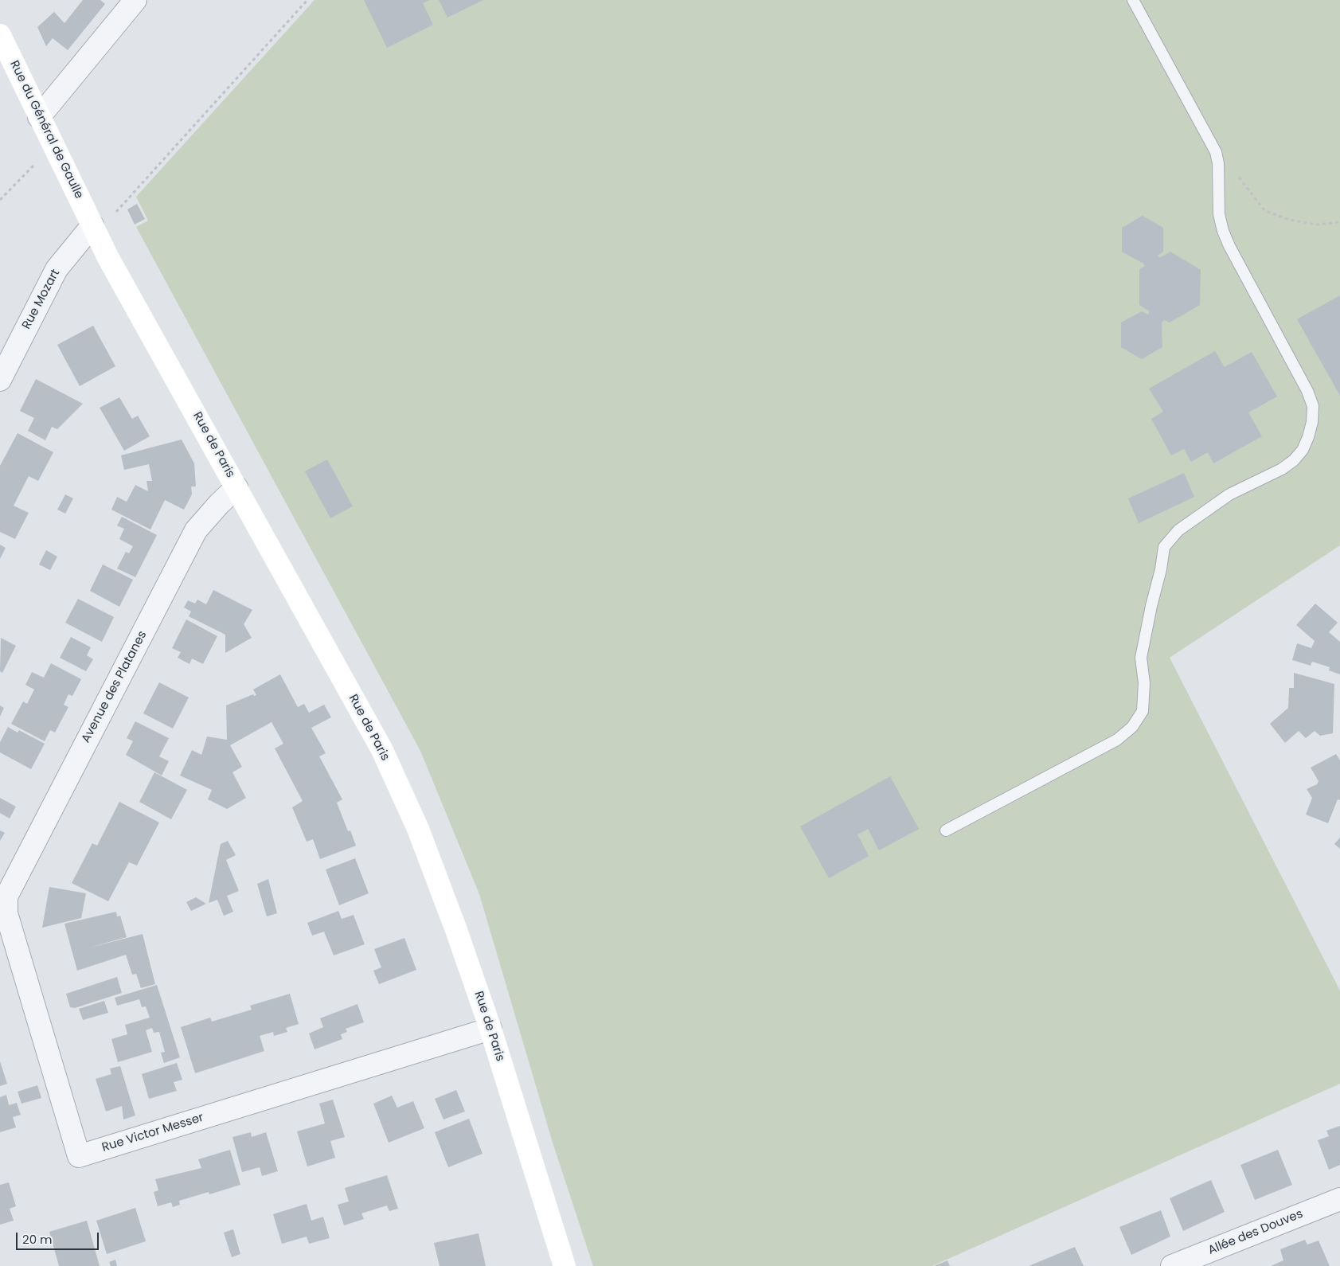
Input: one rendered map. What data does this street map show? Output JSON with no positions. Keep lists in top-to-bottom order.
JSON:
{
  "streets": {
    "main road": ["Rue du Général de Gaulle", "Rue de Paris"],
    "street": [
      "Rue Mozart",
      "Avenue des Platanes",
      "Rue Victor Messer",
      "Allée des Douves"
    ]
  },
  "crossings": [
    ["Rue du Général de Gaulle", "Rue Mozart"],
    ["Rue du Général de Gaulle", "Rue de Paris"],
    ["Rue Mozart", "Rue de Paris"],
    ["Rue de Paris", "Avenue des Platanes"],
    ["Rue de Paris", "Rue Victor Messer"],
    ["Avenue des Platanes", "Rue Victor Messer"]
  ],
  "scale_bar": "20 m"
}
